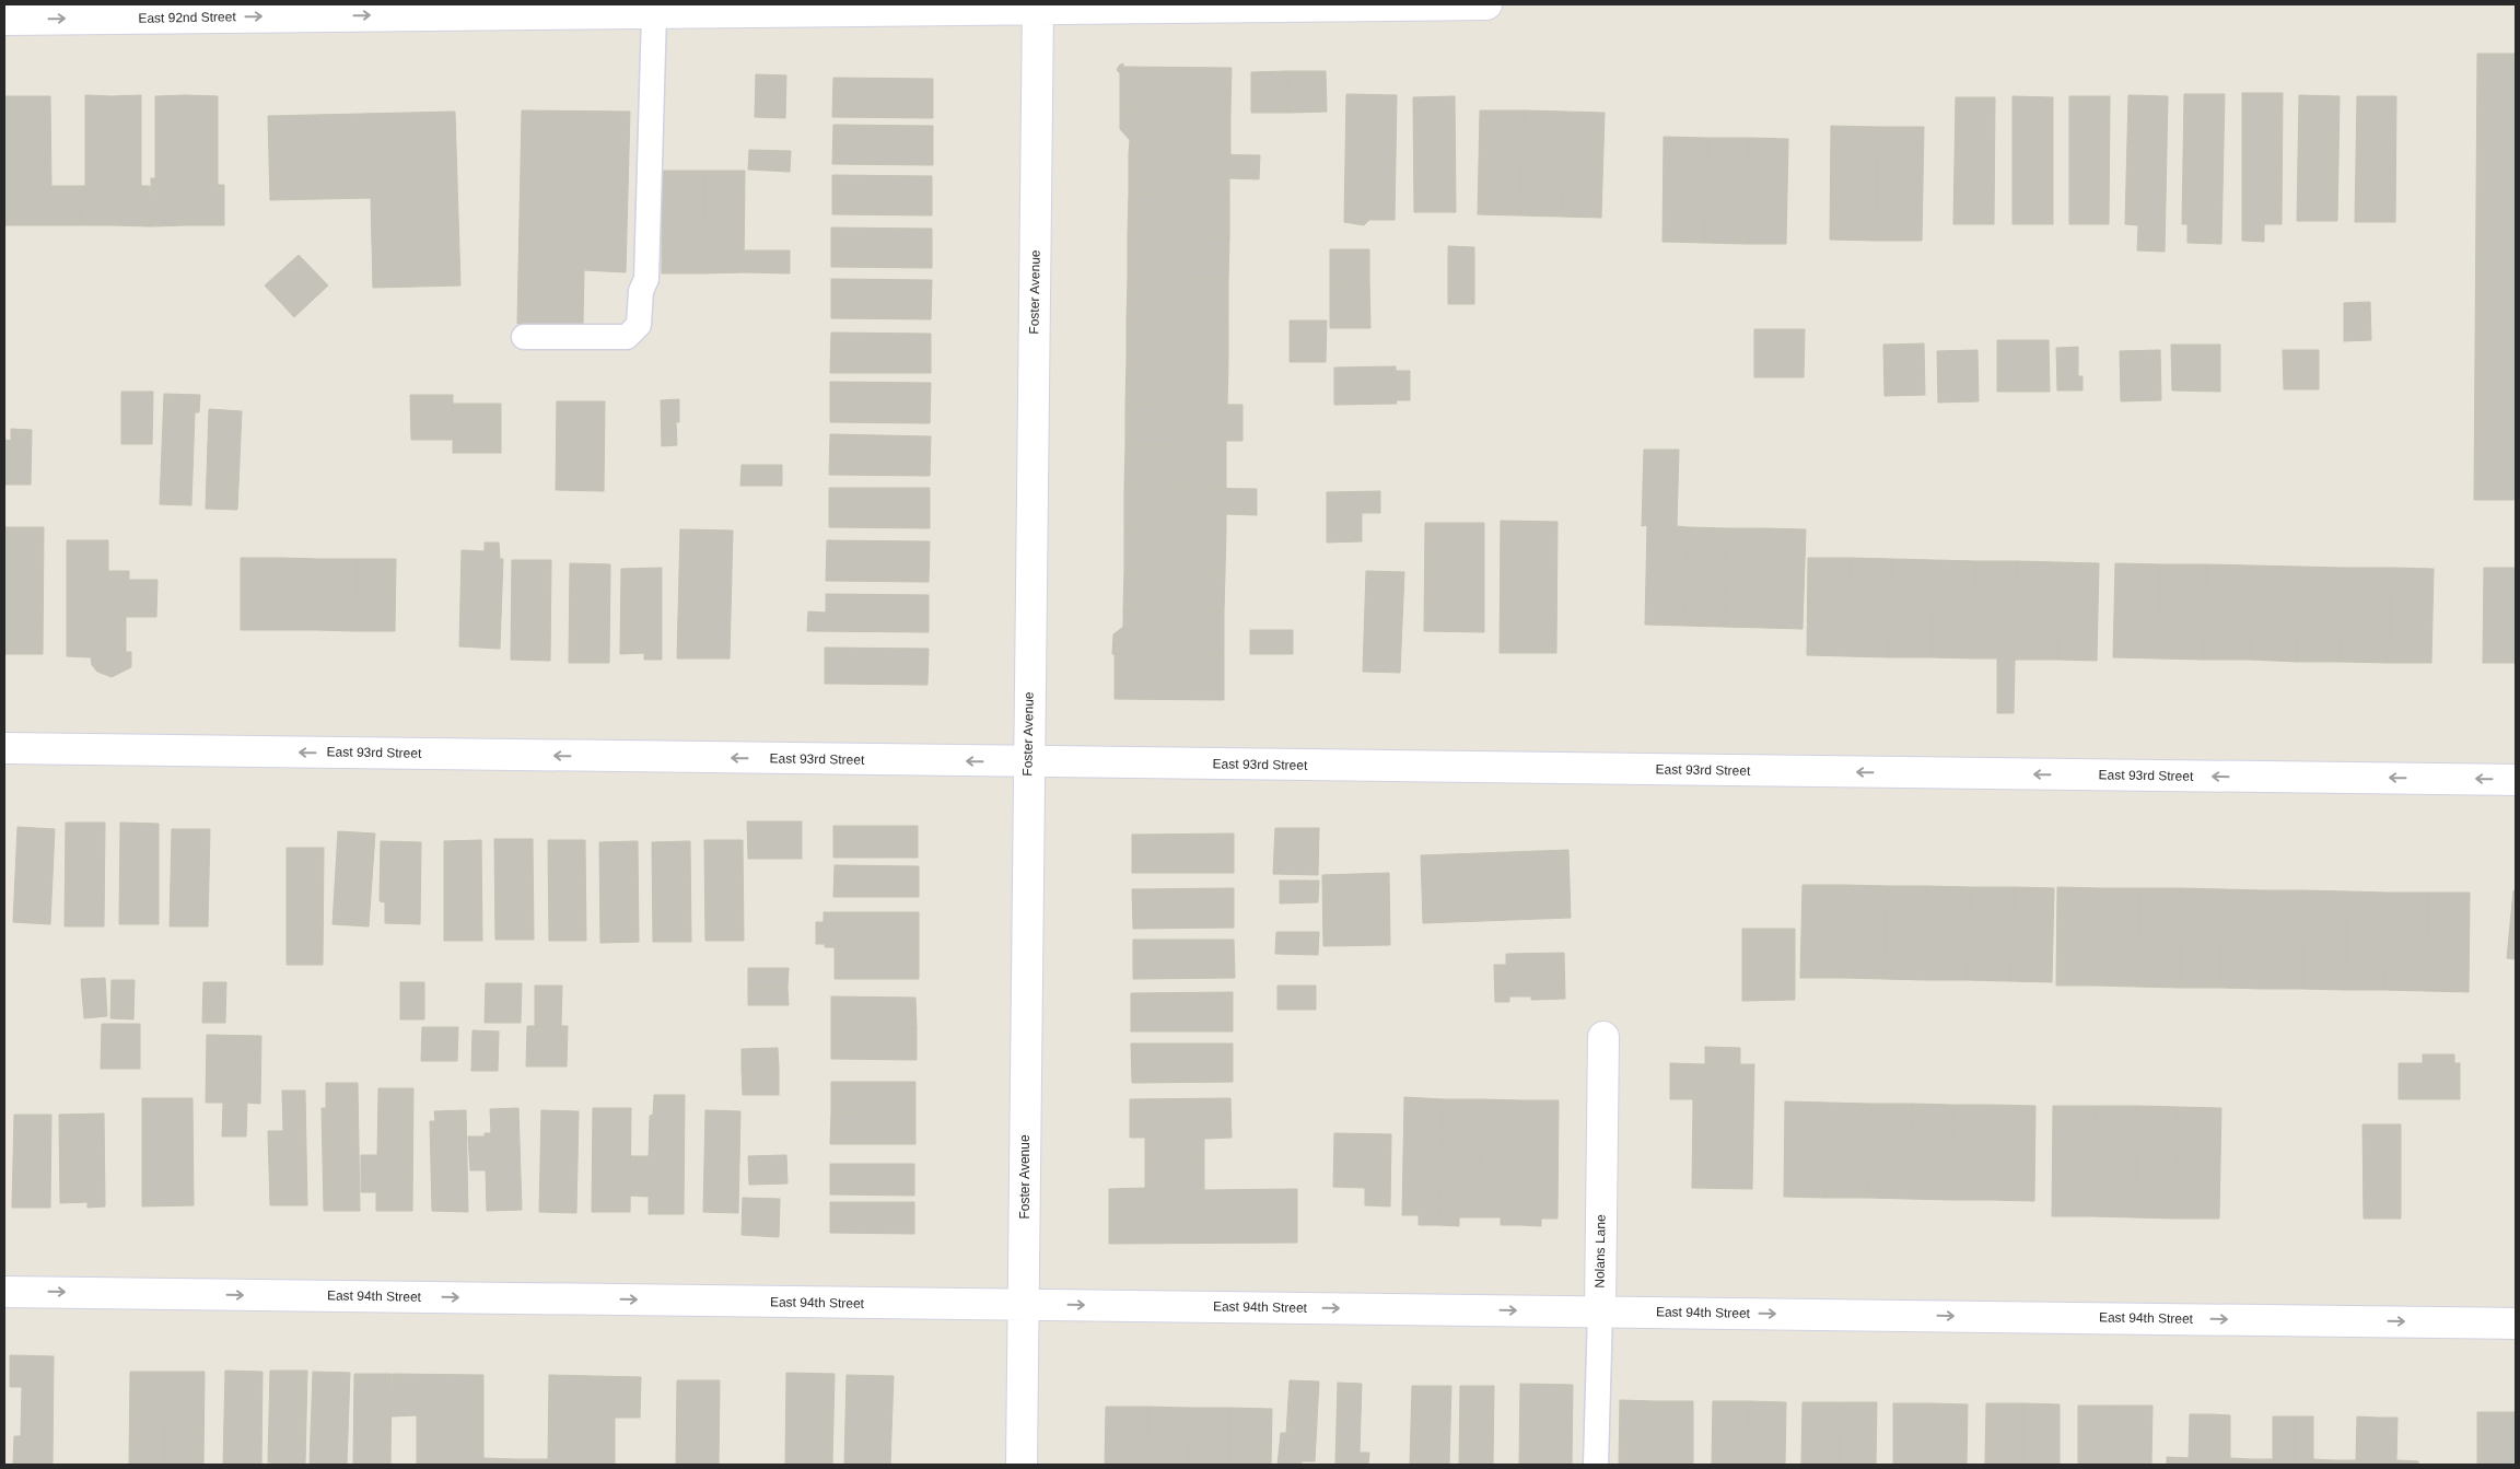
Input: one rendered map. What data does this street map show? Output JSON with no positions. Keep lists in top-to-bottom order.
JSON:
{
  "streets": {
    "street": [
      "East 92nd Street",
      "Foster Avenue",
      "East 93rd Street",
      "Nolans Lane",
      "East 94th Street"
    ]
  },
  "crossings": [
    ["East 92nd Street", "Foster Avenue"],
    ["Foster Avenue", "East 93rd Street"],
    ["Foster Avenue", "East 94th Street"],
    ["Nolans Lane", "East 94th Street"]
  ],
  "one_way": ["East 92nd Street", "East 93rd Street", "East 94th Street"]
}
